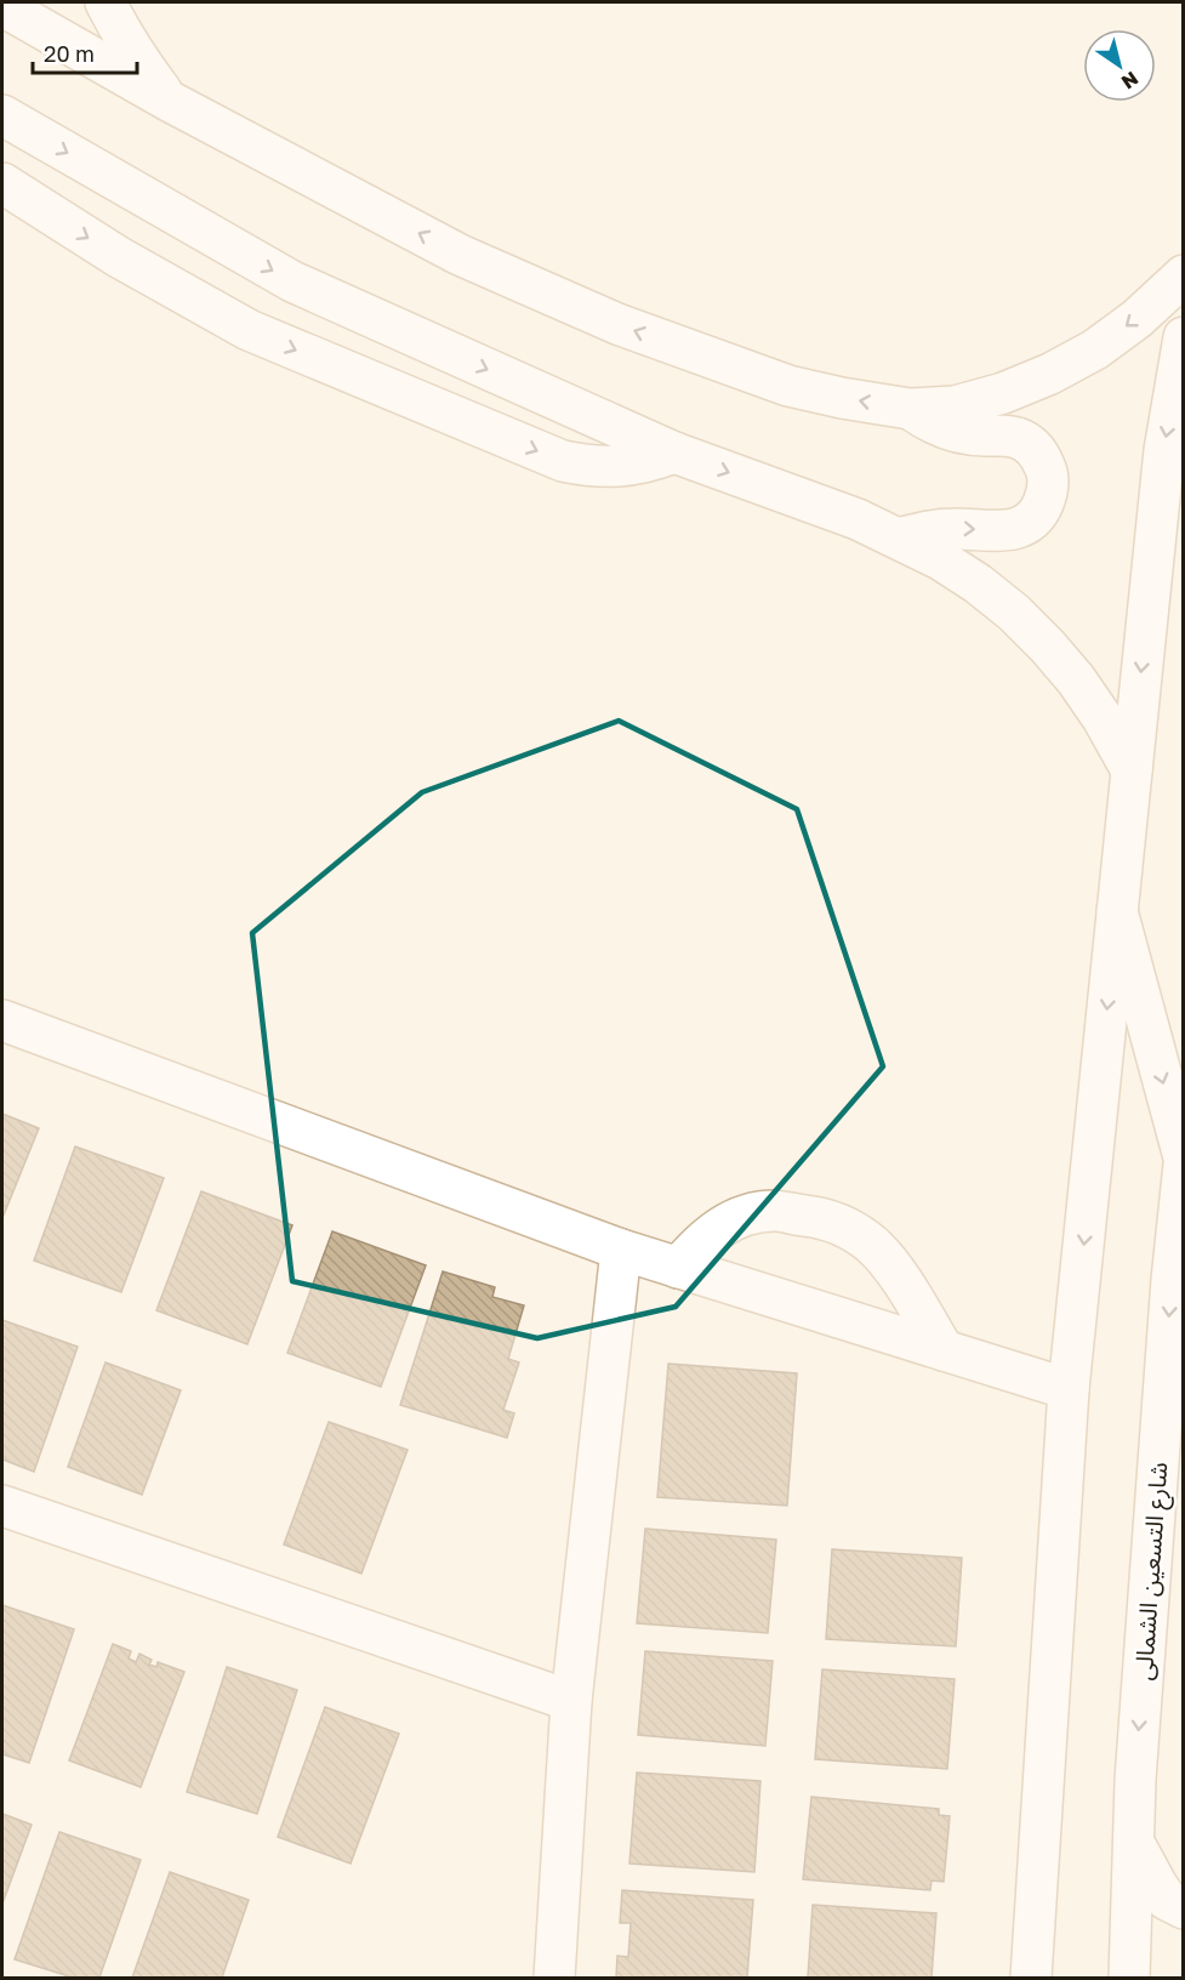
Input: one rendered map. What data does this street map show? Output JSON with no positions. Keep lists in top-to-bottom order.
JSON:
{
  "streets": {
    "street": ["شارع التسعين الشمالى"]
  },
  "scale_bar": "20 m",
  "north": "bottom right"
}
